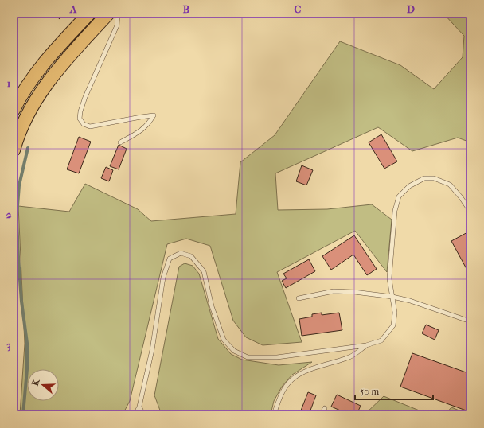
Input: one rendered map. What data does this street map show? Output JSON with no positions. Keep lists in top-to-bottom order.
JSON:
{
  "scale_bar": "50 m",
  "north": "left",
  "grid": {
    "columns": [
      "A",
      "B",
      "C",
      "D"
    ],
    "rows": ["1", "2", "3"]
  }
}
